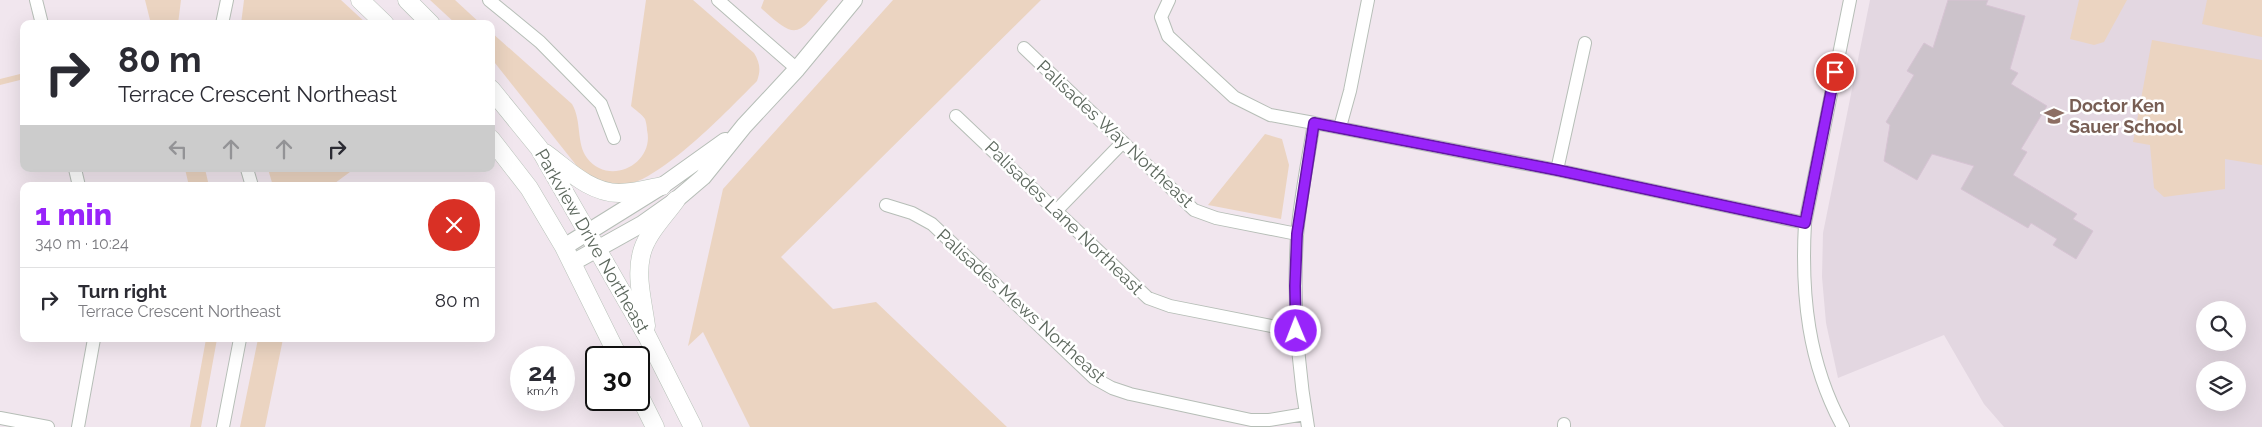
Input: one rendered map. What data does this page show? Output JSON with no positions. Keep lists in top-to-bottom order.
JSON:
{
  "streets": {
    "main road": ["Parkview Drive Northeast"],
    "street": ["Palisades Way Northeast", "Palisades Lane Northeast", "Palisades Mews Northeast"]
  },
  "places": {
    "school or university": ["Doctor Ken Sauer School"]
  },
  "page": {
    "turn": ["80 m", "Terrace Crescent Northeast"],
    "heading": ["1 min", "340 m · 10:24"],
    "list": [
      {
        "name": "Turn right",
        "note": "Terrace Crescent Northeast",
        "value": "80 m"
      }
    ],
    "speed": "24 km/h",
    "limit": "30"
  }
}
